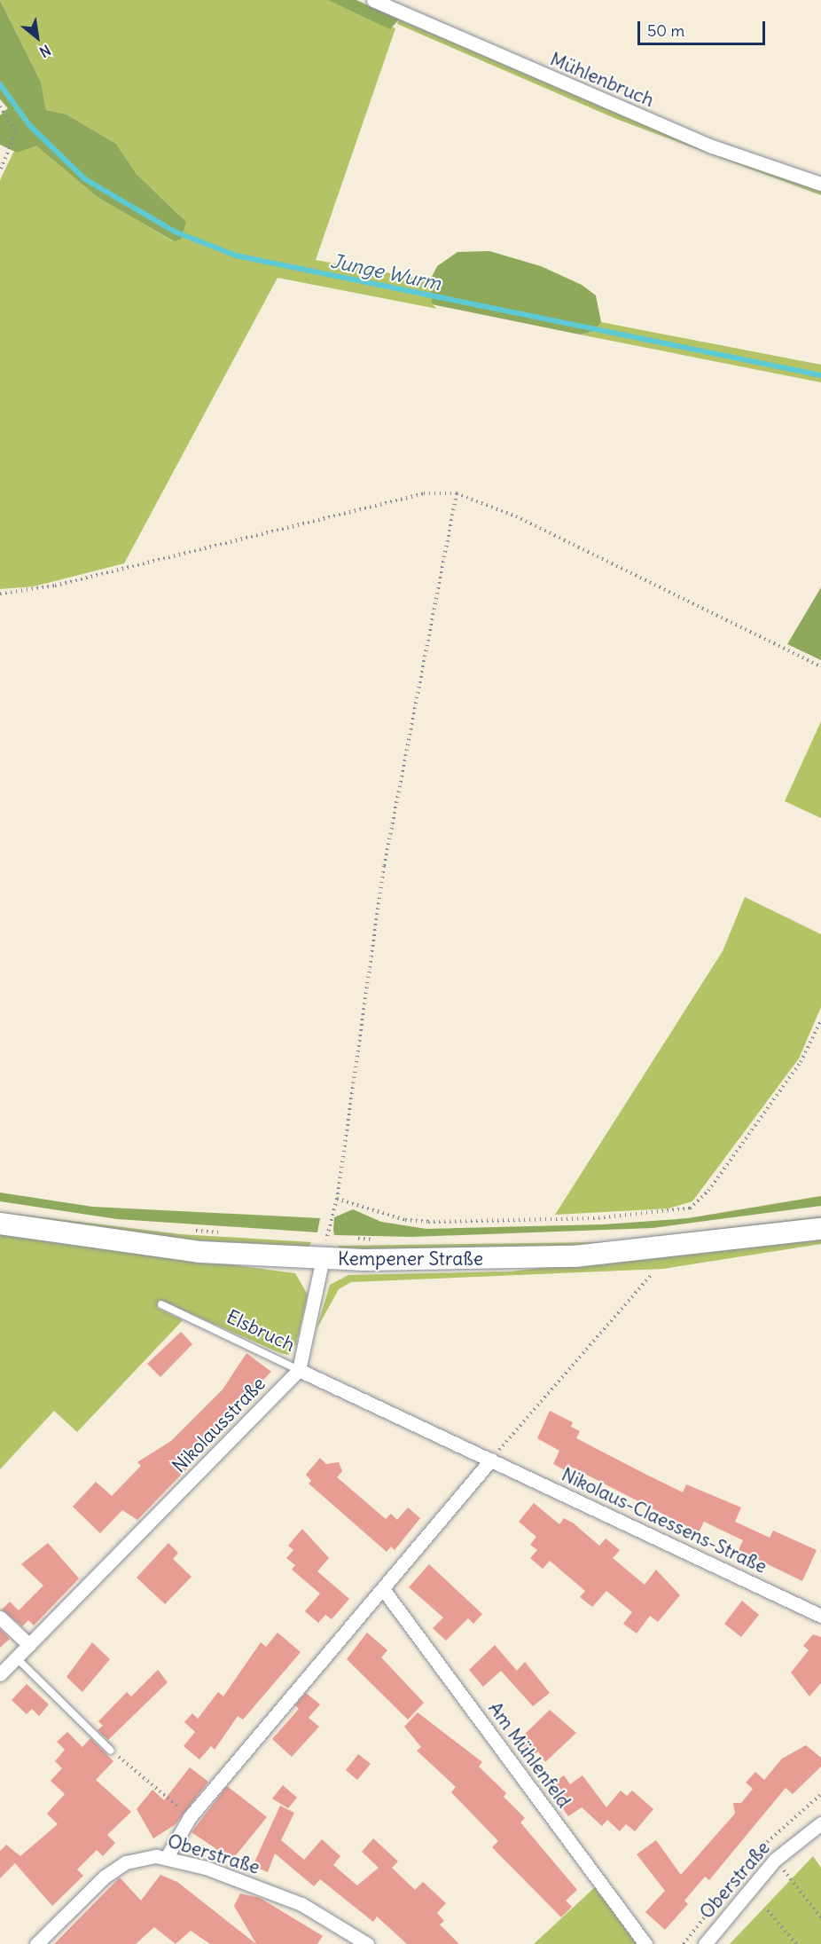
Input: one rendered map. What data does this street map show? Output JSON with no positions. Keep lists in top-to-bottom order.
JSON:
{
  "streets": {
    "main road": ["Kempener Straße"],
    "street": [
      "Mühlenbruch",
      "Elsbruch",
      "Nikolausstraße",
      "Nikolaus-Claessens-Straße",
      "Am Mühlenfeld",
      "Oberstraße"
    ]
  },
  "crossings": [
    ["Kempener Straße", "Elsbruch"],
    ["Elsbruch", "Nikolausstraße"]
  ],
  "water": ["Junge Wurm"],
  "scale_bar": "50 m",
  "north": "bottom right"
}
